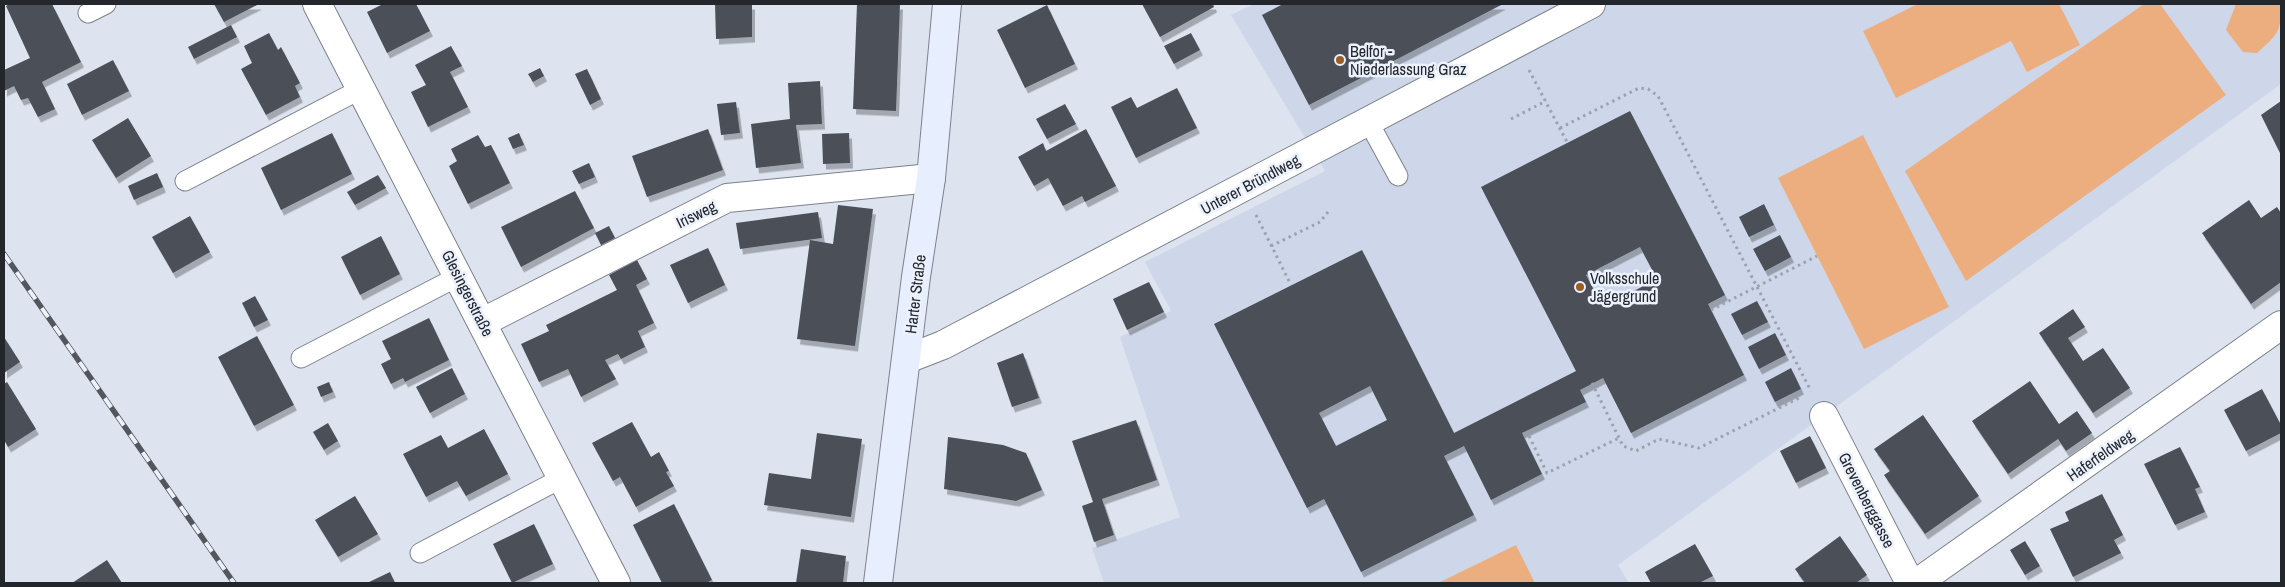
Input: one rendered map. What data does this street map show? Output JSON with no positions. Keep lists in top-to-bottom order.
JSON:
{
  "streets": {
    "main road": ["Harter Straße"],
    "street": [
      "Unterer Bründlweg",
      "Irisweg",
      "Glesingerstraße",
      "Haferfeldweg",
      "Grevenberggasse"
    ]
  },
  "crossings": [
    ["Unterer Bründlweg", "Harter Straße"],
    ["Irisweg", "Glesingerstraße"],
    ["Irisweg", "Harter Straße"]
  ],
  "places": ["Belfor - Niederlassung Graz", "Volksschule Jägergrund"]
}
